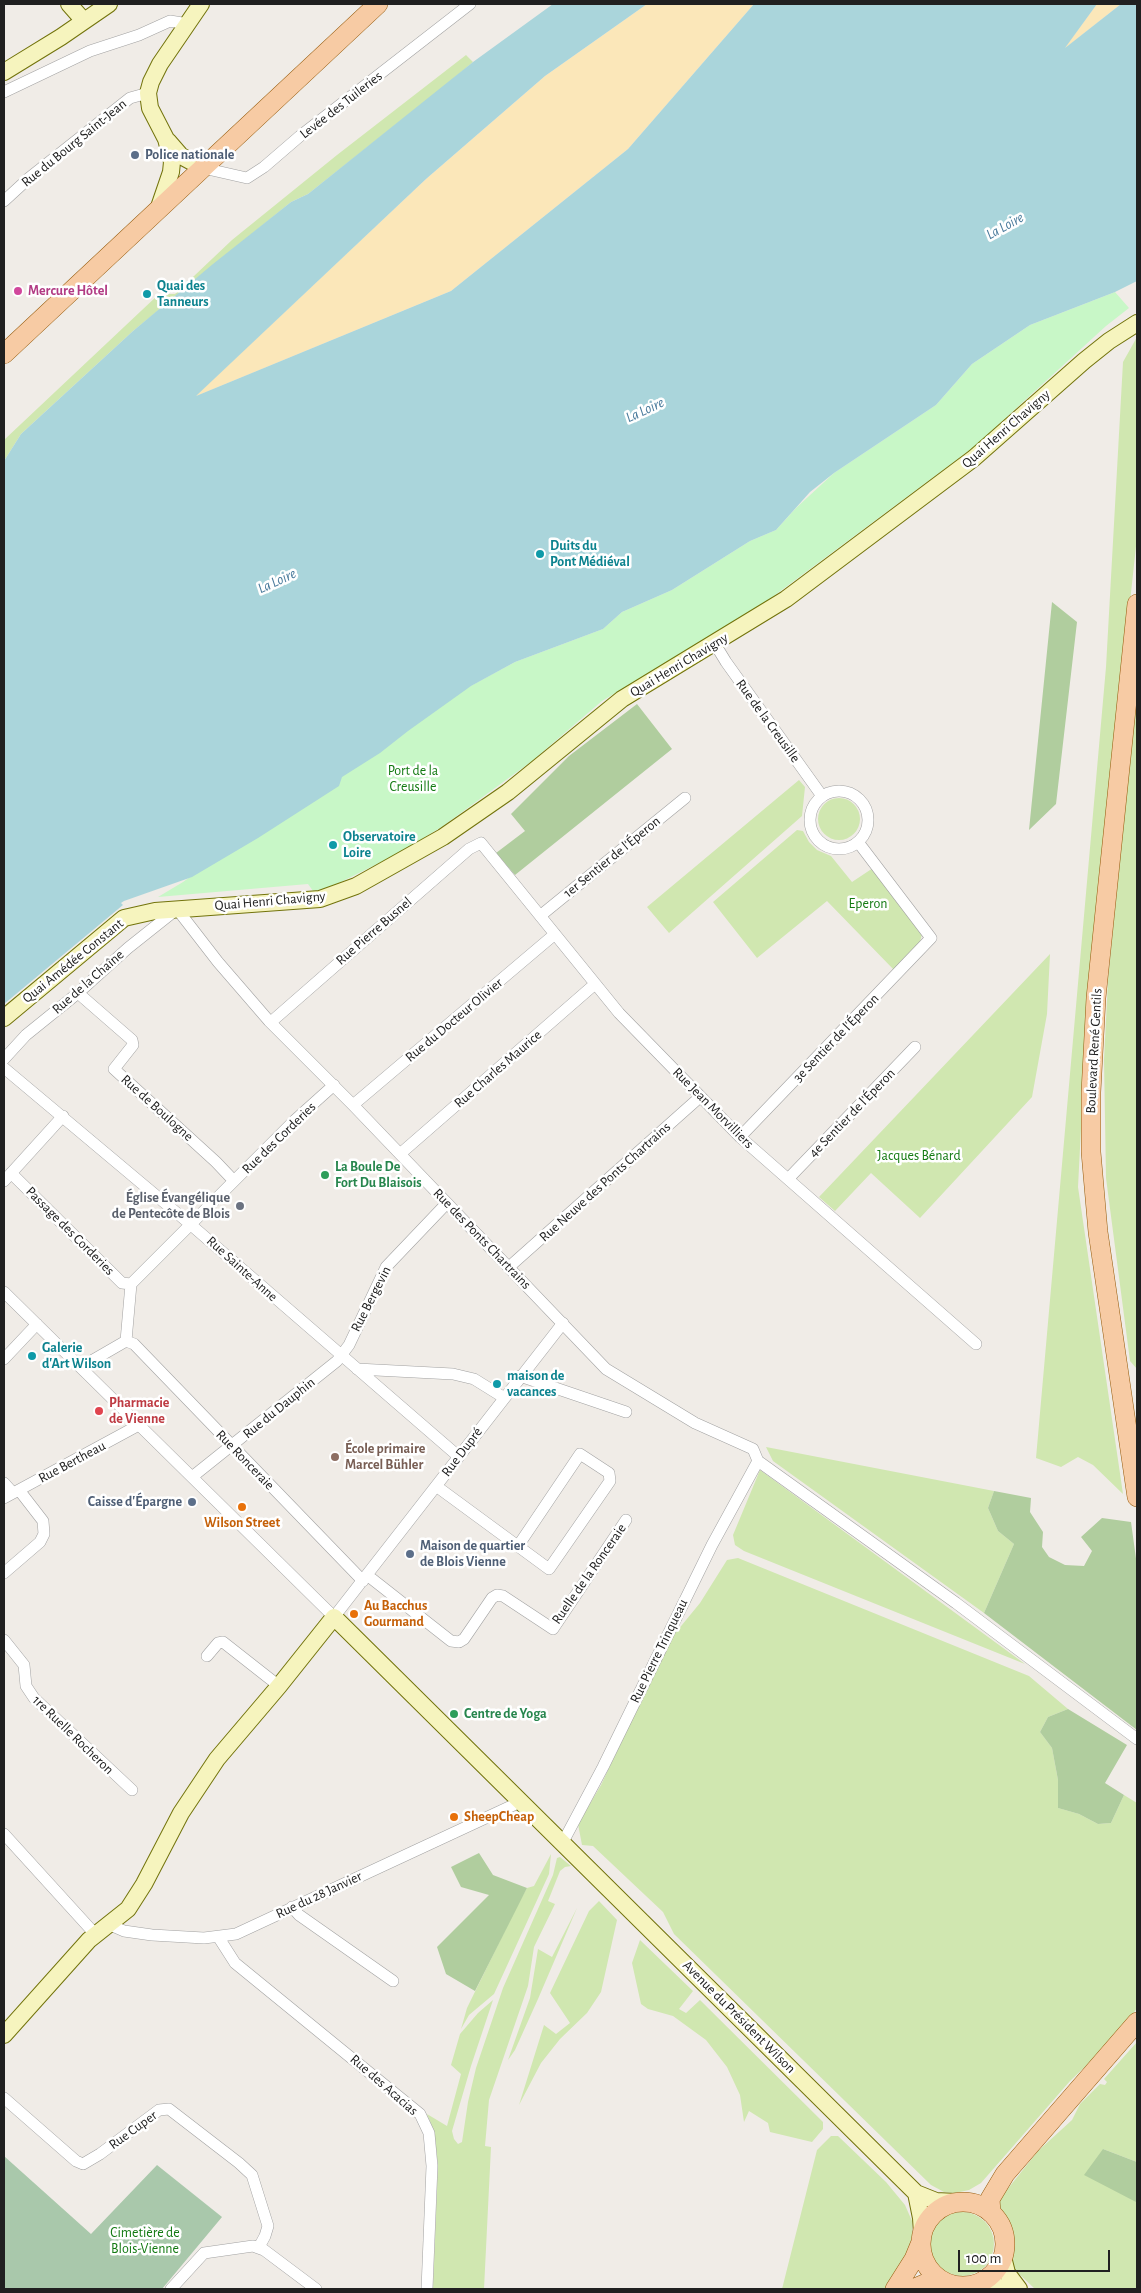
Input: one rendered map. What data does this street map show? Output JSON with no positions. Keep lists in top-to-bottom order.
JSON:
{
  "streets": {
    "main road": [
      "Quai Henri Chavigny",
      "Quai Amédée Constant",
      "Boulevard René Gentils",
      "Avenue du Président Wilson"
    ],
    "street": [
      "Levée des Tuileries",
      "Rue du Bourg Saint-Jean",
      "Rue de la Creusille",
      "1er Sentier de l'Éperon",
      "Rue Pierre Busnel",
      "Rue de la Chaîne",
      "Rue du Docteur Olivier",
      "3e Sentier de l'Éperon",
      "Rue Charles Maurice",
      "Rue de Boulogne",
      "Rue Jean Morvilliers",
      "4e Sentier de l'Éperon",
      "Rue des Corderies",
      "Rue Neuve des Ponts Chartrains",
      "Passage des Corderies",
      "Rue des Ponts Chartrains",
      "Rue Sainte-Anne",
      "Rue Bergevin",
      "Rue du Dauphin",
      "Rue Dupré",
      "Rue Ronceraie",
      "Rue Bertheau",
      "Ruelle de la Ronceraie",
      "Rue Pierre Trinqueau",
      "1re Ruelle Rocheron",
      "Rue du 28 Janvier",
      "Rue des Acacias",
      "Rue Cuper"
    ]
  },
  "crossings": [
    ["Quai Henri Chavigny", "Rue de la Creusille"],
    ["Quai Henri Chavigny", "Quai Amédée Constant"],
    ["Quai Henri Chavigny", "Rue de la Chaîne"],
    ["Quai Henri Chavigny", "Rue des Ponts Chartrains"],
    ["Rue de la Creusille", "3e Sentier de l'Éperon"],
    ["1er Sentier de l'Éperon", "Rue Jean Morvilliers"],
    ["Rue Pierre Busnel", "Rue Jean Morvilliers"],
    ["Rue Pierre Busnel", "Rue des Ponts Chartrains"],
    ["Quai Amédée Constant", "Rue de la Chaîne"],
    ["Quai Amédée Constant", "Rue des Ponts Chartrains"],
    ["Rue de la Chaîne", "Rue de Boulogne"],
    ["Rue de la Chaîne", "Rue des Ponts Chartrains"],
    ["Rue du Docteur Olivier", "Rue Jean Morvilliers"],
    ["Rue du Docteur Olivier", "Rue des Ponts Chartrains"],
    ["3e Sentier de l'Éperon", "Rue Jean Morvilliers"],
    ["Rue Charles Maurice", "Rue Jean Morvilliers"],
    ["Rue Charles Maurice", "Rue des Ponts Chartrains"],
    ["Rue de Boulogne", "Rue des Corderies"],
    ["Rue Jean Morvilliers", "4e Sentier de l'Éperon"],
    ["Rue Jean Morvilliers", "Rue Neuve des Ponts Chartrains"],
    ["Rue des Corderies", "Passage des Corderies"],
    ["Rue des Corderies", "Rue des Ponts Chartrains"],
    ["Rue des Corderies", "Rue Sainte-Anne"],
    ["Rue Neuve des Ponts Chartrains", "Rue des Ponts Chartrains"],
    ["Rue des Ponts Chartrains", "Rue Bergevin"],
    ["Rue des Ponts Chartrains", "Rue Dupré"],
    ["Rue des Ponts Chartrains", "Rue Pierre Trinqueau"],
    ["Rue Sainte-Anne", "Rue Bergevin"],
    ["Rue Sainte-Anne", "Rue du Dauphin"],
    ["Rue Sainte-Anne", "Rue Dupré"],
    ["Rue Bergevin", "Rue du Dauphin"],
    ["Rue du Dauphin", "Rue Ronceraie"],
    ["Rue Dupré", "Rue Ronceraie"],
    ["Rue Dupré", "Ruelle de la Ronceraie"],
    ["Rue Dupré", "Avenue du Président Wilson"],
    ["Rue Ronceraie", "Ruelle de la Ronceraie"],
    ["Rue Pierre Trinqueau", "Avenue du Président Wilson"],
    ["Rue du 28 Janvier", "Avenue du Président Wilson"],
    ["Rue du 28 Janvier", "Rue des Acacias"]
  ],
  "water": ["La Loire"],
  "parks": [
    "Port de la Creusille",
    "Eperon",
    "Jacques Bénard",
    "Cimetière de Blois-Vienne"
  ],
  "places": [
    "Police nationale",
    "Mercure Hôtel",
    "Quai des Tanneurs",
    "Duits du Pont Médiéval",
    "Observatoire Loire",
    "La Boule De Fort Du Blaisois",
    "Église Évangélique de Pentecôte de Blois",
    "Galerie d'Art Wilson",
    "maison de vacances",
    "Pharmacie de Vienne",
    "École primaire Marcel Bühler",
    "Caisse d'Épargne",
    "Wilson Street",
    "Maison de quartier de Blois Vienne",
    "Au Bacchus Gourmand",
    "Centre de Yoga",
    "SheepCheap"
  ],
  "scale_bar": "100 m"
}
